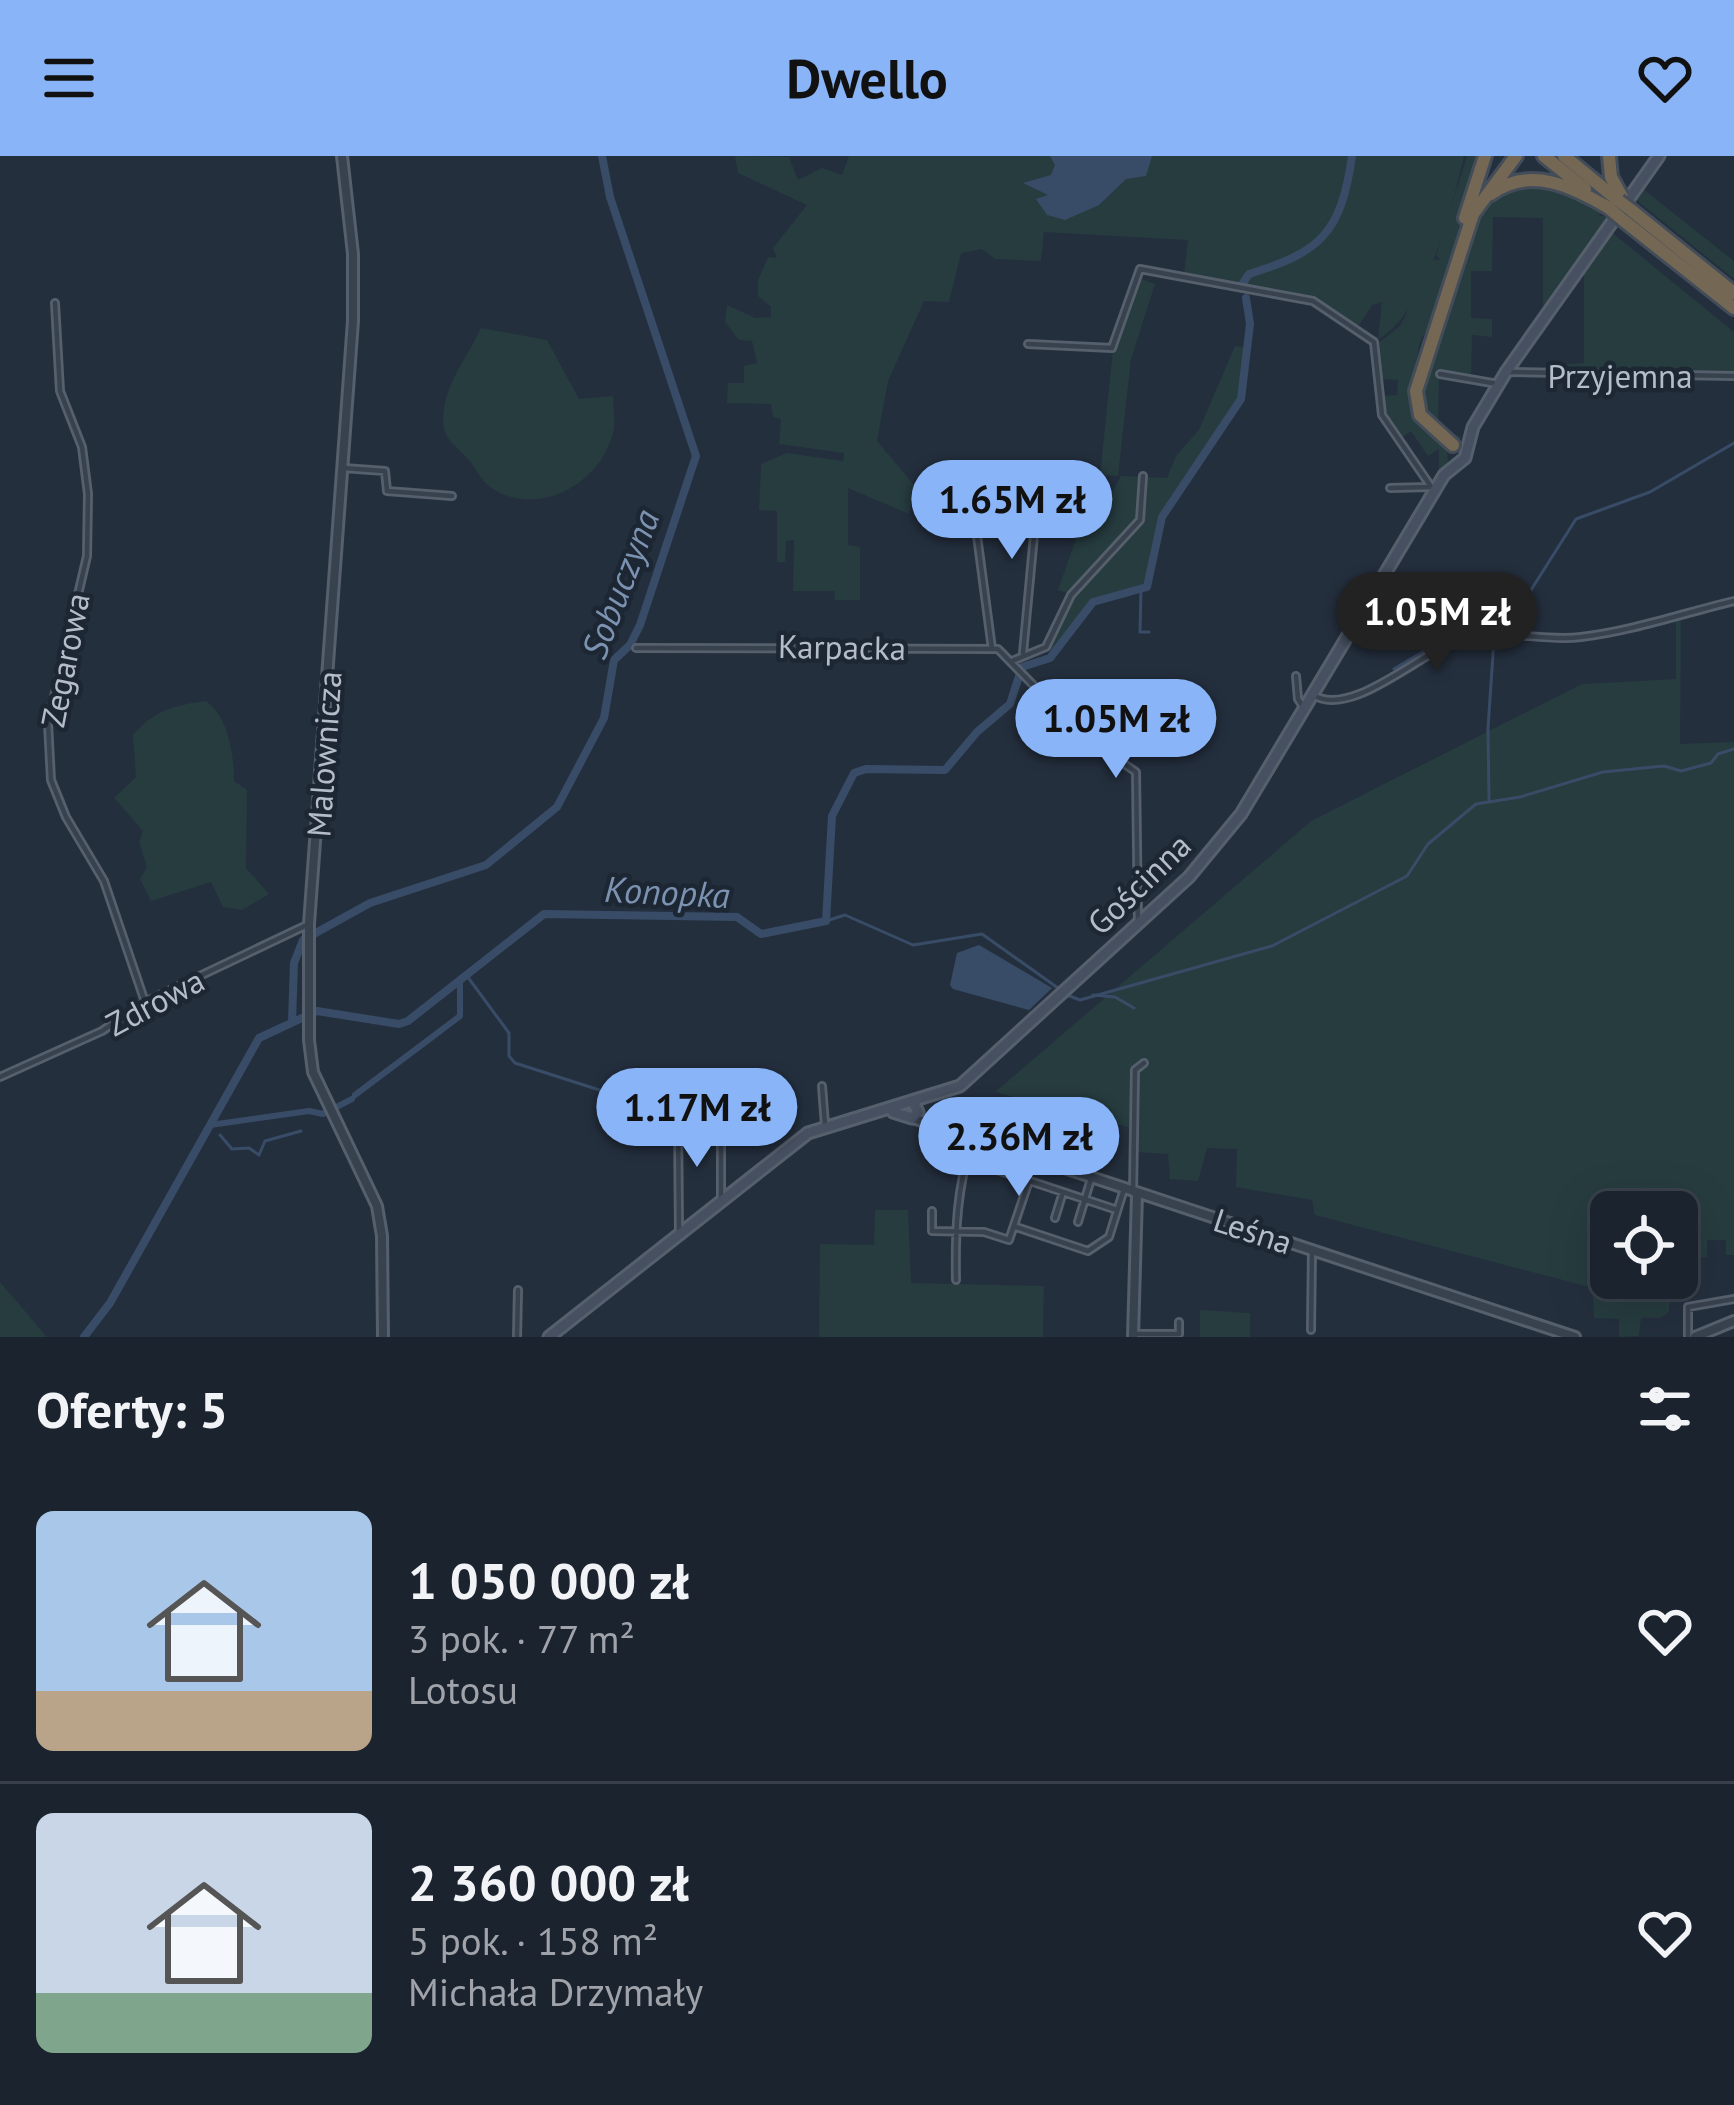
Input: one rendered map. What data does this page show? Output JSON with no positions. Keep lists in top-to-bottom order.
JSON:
{
  "streets": {
    "main road": ["Gościnna"],
    "street": [
      "Przyjemna",
      "Karpacka",
      "Zegarowa",
      "Malownicza",
      "Zdrowa",
      "Leśna"
    ]
  },
  "crossings": [
    ["Przyjemna", "Gościnna"],
    ["Zegarowa", "Zdrowa"],
    ["Malownicza", "Zdrowa"],
    ["Gościnna", "Leśna"]
  ],
  "water": ["Sobuczyna", "Konopka"],
  "page": {
    "header": "Dwello",
    "price": [
      "1.65M zł",
      "1.05M zł",
      "1.05M zł",
      "1.17M zł",
      "2.36M zł"
    ],
    "heading": "Oferty: 5",
    "list": [
      {
        "name": "1 050 000 zł",
        "note": "3 pok. · 77 m² · Lotosu"
      },
      {
        "name": "2 360 000 zł",
        "note": "5 pok. · 158 m² · Michała Drzymały"
      }
    ]
  }
}
